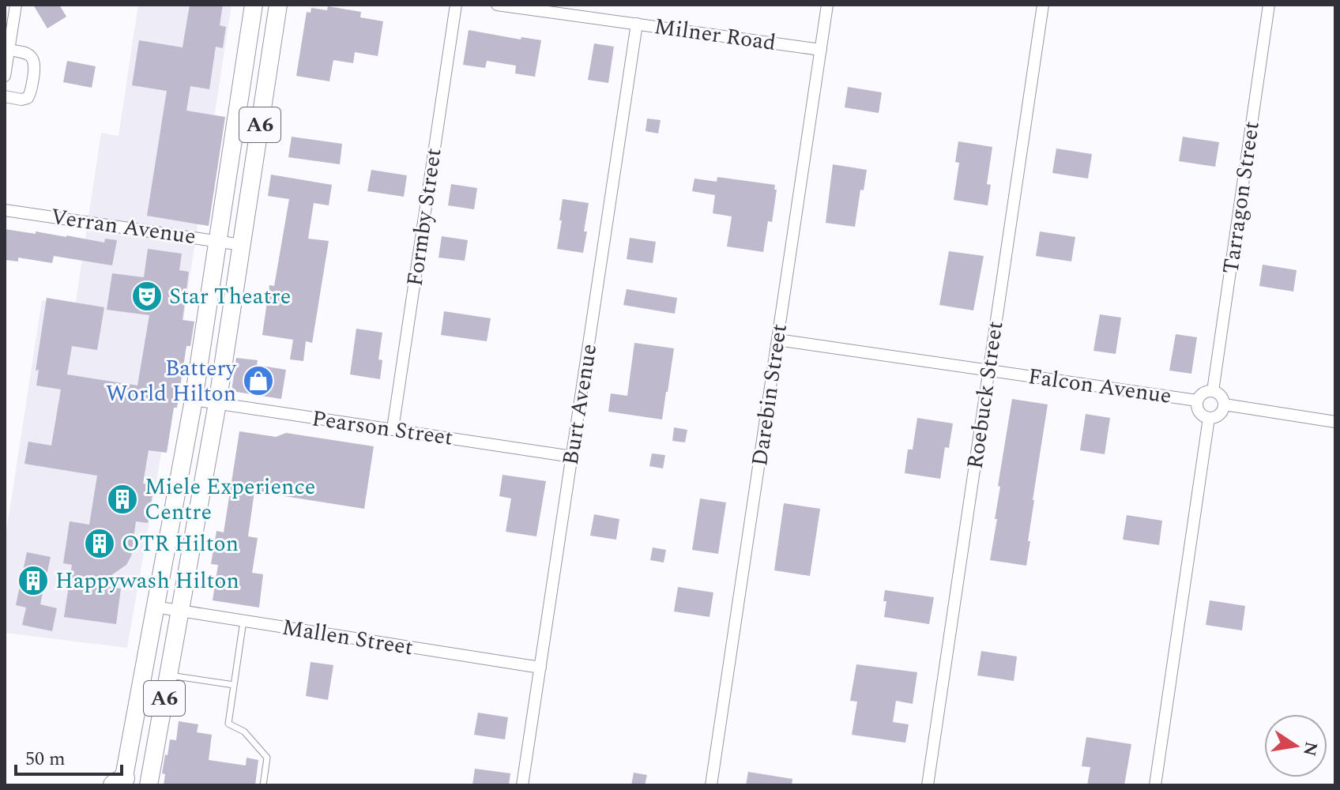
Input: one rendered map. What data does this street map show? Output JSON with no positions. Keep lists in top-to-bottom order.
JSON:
{
  "streets": {
    "main road": ["A6"],
    "street": [
      "Milner Road",
      "Tarragon Street",
      "Formby Street",
      "Verran Avenue",
      "Falcon Avenue",
      "Darebin Street",
      "Roebuck Street",
      "Burt Avenue",
      "Pearson Street",
      "Mallen Street"
    ]
  },
  "crossings": [
    ["Milner Road", "Darebin Street"],
    ["Milner Road", "Burt Avenue"],
    ["A6", "Verran Avenue"],
    ["A6", "Pearson Street"],
    ["A6", "Mallen Street"],
    ["Tarragon Street", "Falcon Avenue"],
    ["Formby Street", "Pearson Street"],
    ["Falcon Avenue", "Darebin Street"],
    ["Falcon Avenue", "Roebuck Street"],
    ["Burt Avenue", "Pearson Street"],
    ["Burt Avenue", "Mallen Street"]
  ],
  "places": {
    "theatre": ["Star Theatre"],
    "shop": ["Battery World Hilton"],
    "building": ["Miele Experience Centre", "OTR Hilton", "Happywash Hilton"]
  },
  "scale_bar": "50 m",
  "north": "right"
}
